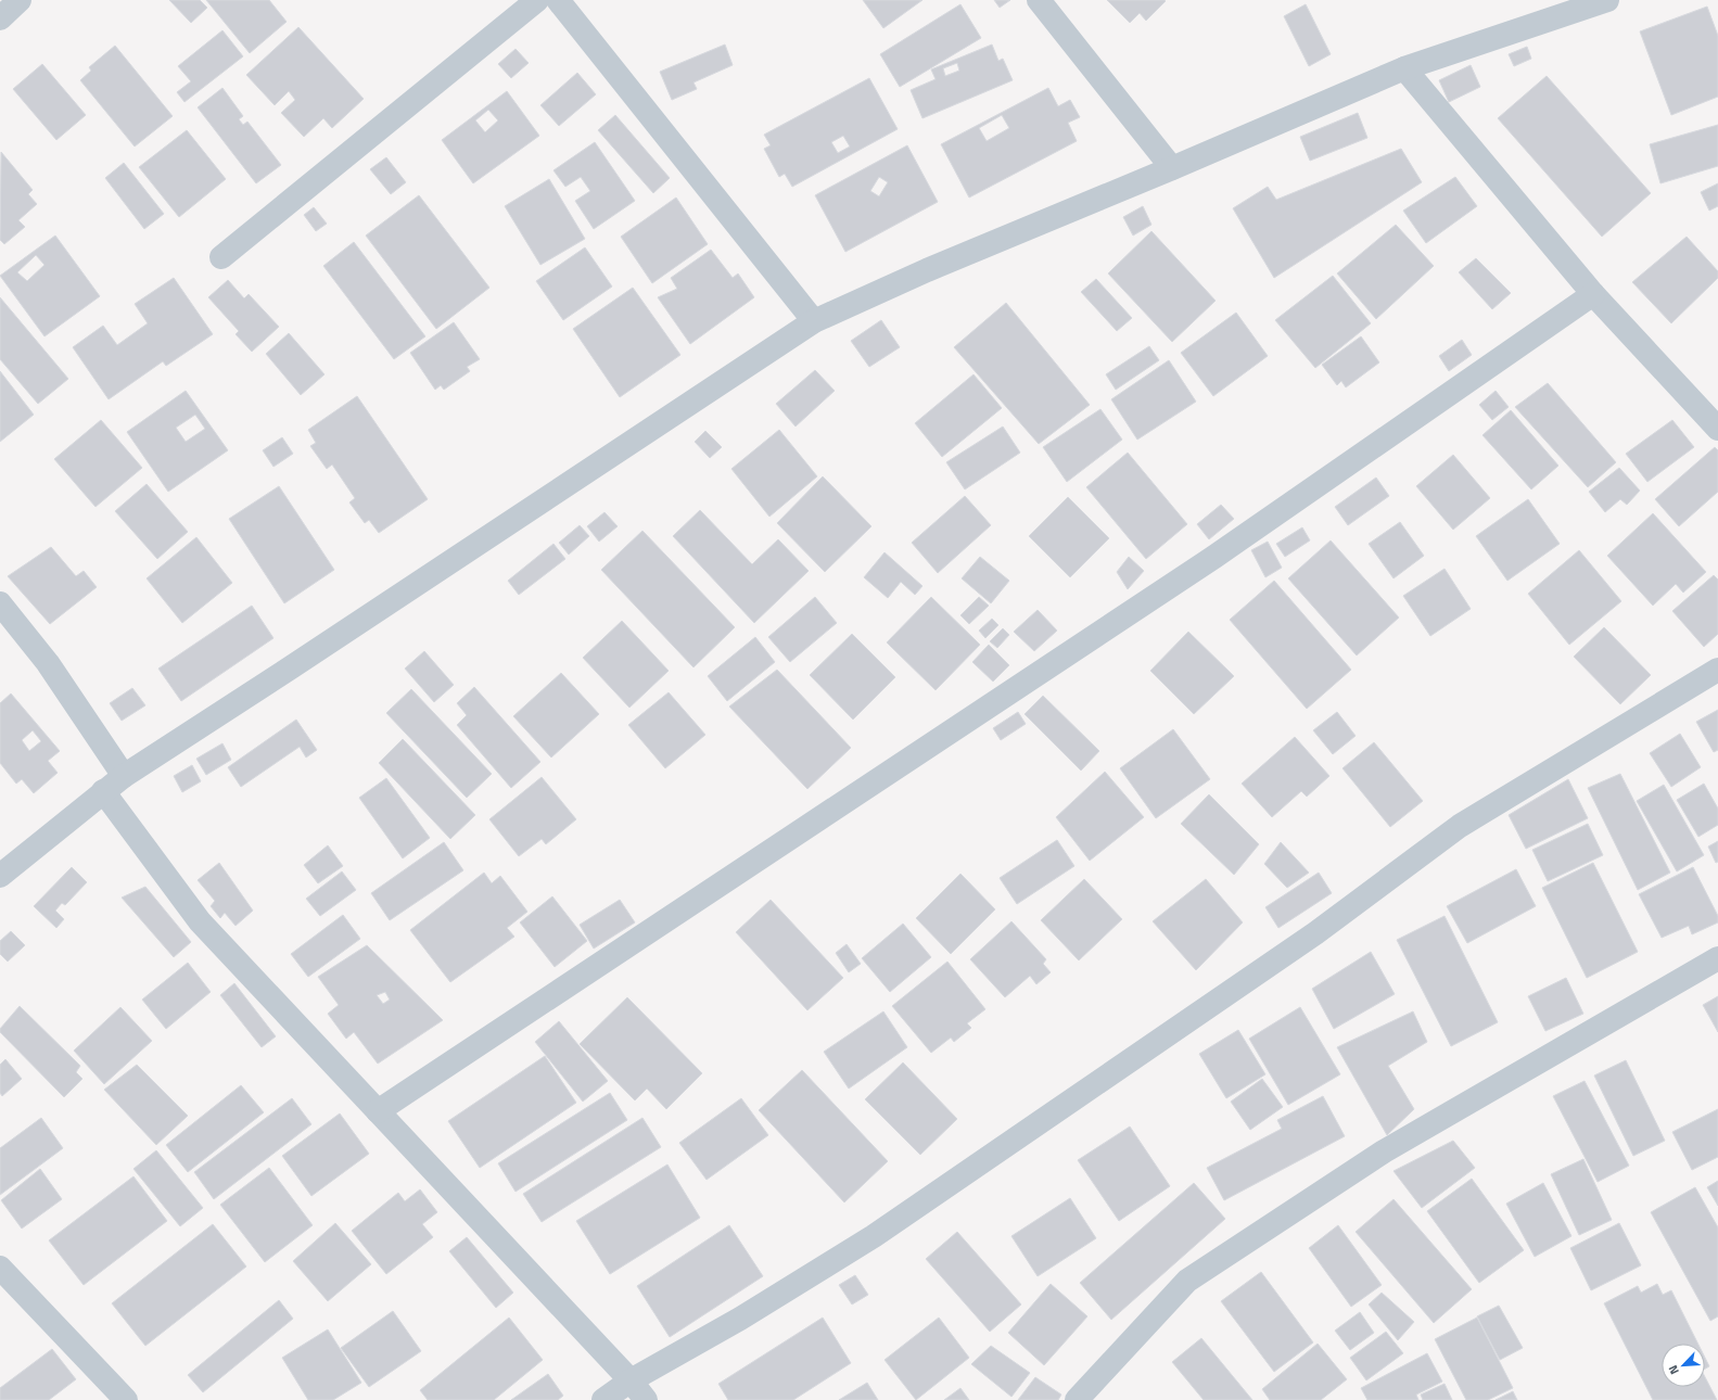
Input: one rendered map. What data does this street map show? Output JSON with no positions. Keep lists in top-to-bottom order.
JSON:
{
  "north": "bottom left"
}
